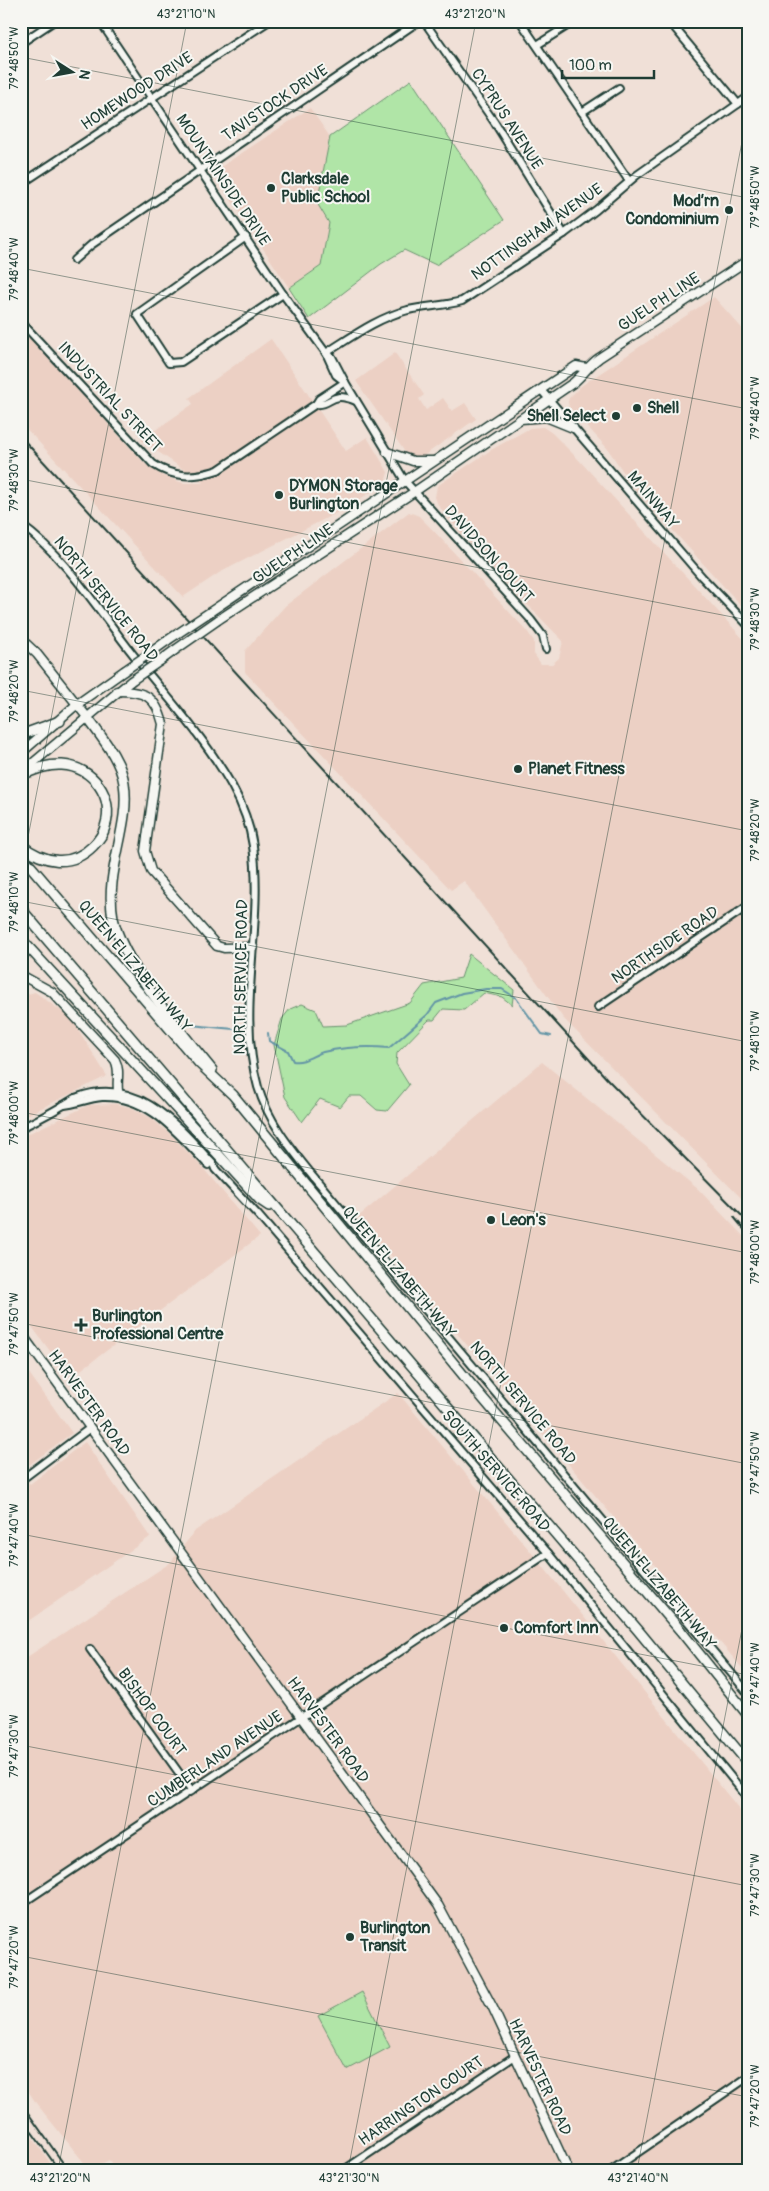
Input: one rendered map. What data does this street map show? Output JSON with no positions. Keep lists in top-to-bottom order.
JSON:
{
  "streets": {
    "highway": ["QUEEN ELIZABETH WAY"],
    "main road": ["GUELPH LINE", "HARVESTER ROAD"],
    "street": [
      "HOMEWOOD DRIVE",
      "TAVISTOCK DRIVE",
      "CYPRUS AVENUE",
      "MOUNTAINSIDE DRIVE",
      "NOTTINGHAM AVENUE",
      "INDUSTRIAL STREET",
      "MAINWAY",
      "DAVIDSON COURT",
      "NORTH SERVICE ROAD",
      "NORTHSIDE ROAD",
      "SOUTH SERVICE ROAD",
      "BISHOP COURT",
      "CUMBERLAND AVENUE",
      "HARRINGTON COURT"
    ]
  },
  "crossings": [
    ["HOMEWOOD DRIVE", "MOUNTAINSIDE DRIVE"],
    ["TAVISTOCK DRIVE", "MOUNTAINSIDE DRIVE"],
    ["CYPRUS AVENUE", "NOTTINGHAM AVENUE"],
    ["MOUNTAINSIDE DRIVE", "NOTTINGHAM AVENUE"],
    ["MOUNTAINSIDE DRIVE", "GUELPH LINE"],
    ["MOUNTAINSIDE DRIVE", "INDUSTRIAL STREET"],
    ["MOUNTAINSIDE DRIVE", "DAVIDSON COURT"],
    ["GUELPH LINE", "MAINWAY"],
    ["GUELPH LINE", "DAVIDSON COURT"],
    ["HARVESTER ROAD", "CUMBERLAND AVENUE"],
    ["HARVESTER ROAD", "HARRINGTON COURT"],
    ["SOUTH SERVICE ROAD", "CUMBERLAND AVENUE"],
    ["BISHOP COURT", "CUMBERLAND AVENUE"]
  ],
  "places": {
    "other": [
      "Clarksdale Public School",
      "Mod’rn Condominium",
      "Shell",
      "Shell Select",
      "DYMON Storage Burlington",
      "Planet Fitness",
      "Leon's",
      "Comfort Inn",
      "Burlington Transit"
    ],
    "health": ["Burlington Professional Centre"]
  },
  "scale_bar": "100 m",
  "north": "right",
  "coordinates": [
    "43°21'10\"N",
    "43°21'20\"N",
    "79°48'50\"W",
    "79°48'40\"W",
    "79°48'30\"W",
    "79°48'20\"W",
    "79°48'10\"W",
    "79°48'00\"W",
    "79°47'50\"W",
    "79°47'40\"W",
    "79°47'30\"W",
    "79°47'20\"W",
    "43°21'30\"N",
    "43°21'40\"N"
  ]
}
